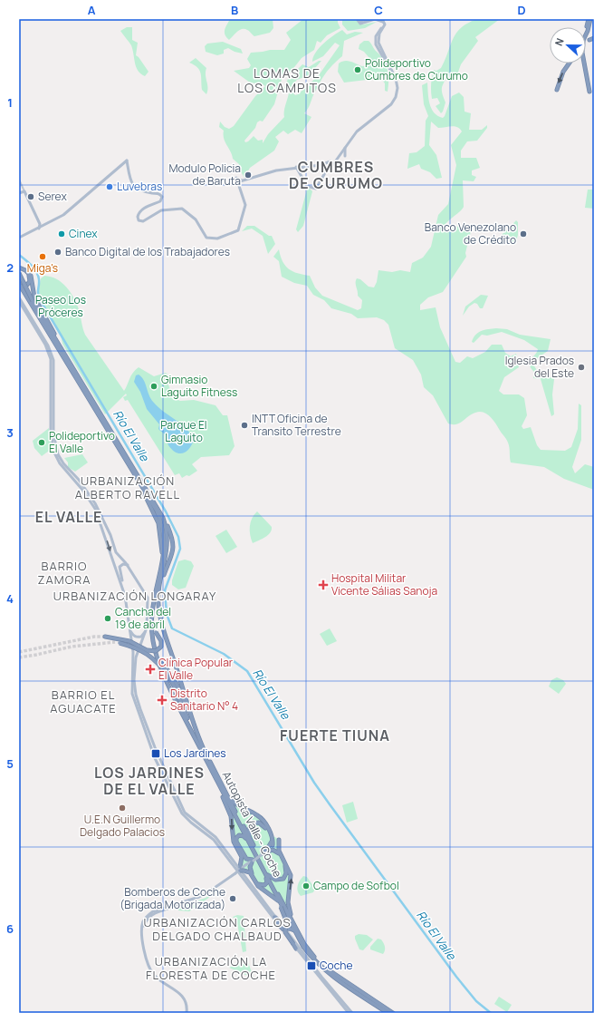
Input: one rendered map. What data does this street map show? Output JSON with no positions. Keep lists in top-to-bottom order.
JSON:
{
  "streets": {
    "highway": ["Autopista Valle - Coche"]
  },
  "districts": [
    "LOMAS DE LOS CAMPITOS",
    "CUMBRES DE CURUMO",
    "URBANIZACIÓN ALBERTO RAVELL",
    "EL VALLE",
    "BARRIO ZAMORA",
    "URBANIZACIÓN LONGARAY",
    "BARRIO EL AGUACATE",
    "FUERTE TIUNA",
    "LOS JARDINES DE EL VALLE",
    "URBANIZACIÓN CARLOS DELGADO CHALBAUD",
    "URBANIZACIÓN LA FLORESTA DE COCHE"
  ],
  "water": ["Río El Valle"],
  "parks": ["Paseo Los Próceres", "Parque El Laguito"],
  "places": {
    "other": [
      "Polideportivo Cumbres de Curumo",
      "Modulo Policia de Baruta",
      "Luvebras",
      "Serex",
      "Cinex",
      "Banco Venezolano de Crédito",
      "Banco Digital de los Trabajadores",
      "Miga's",
      "Iglesia Prados del Este",
      "Gimnasio Laguito Fitness",
      "INTT Oficina de Transito Terrestre",
      "Polideportivo El Valle",
      "Cancha del 19 de abril",
      "U.E.N Guillermo Delgado Palacios",
      "Campo de Sofbol",
      "Bomberos de Coche (Brigada Motorizada)"
    ],
    "health": ["Hospital Militar Vicente Sálias Sanoja", "Clínica Popular El Valle", "Distrito Sanitario N° 4"],
    "transit": ["Los Jardines", "Coche"]
  },
  "north": "left",
  "grid": {
    "columns": [
      "A",
      "B",
      "C",
      "D"
    ],
    "rows": [
      "1",
      "2",
      "3",
      "4",
      "5",
      "6"
    ]
  }
}
